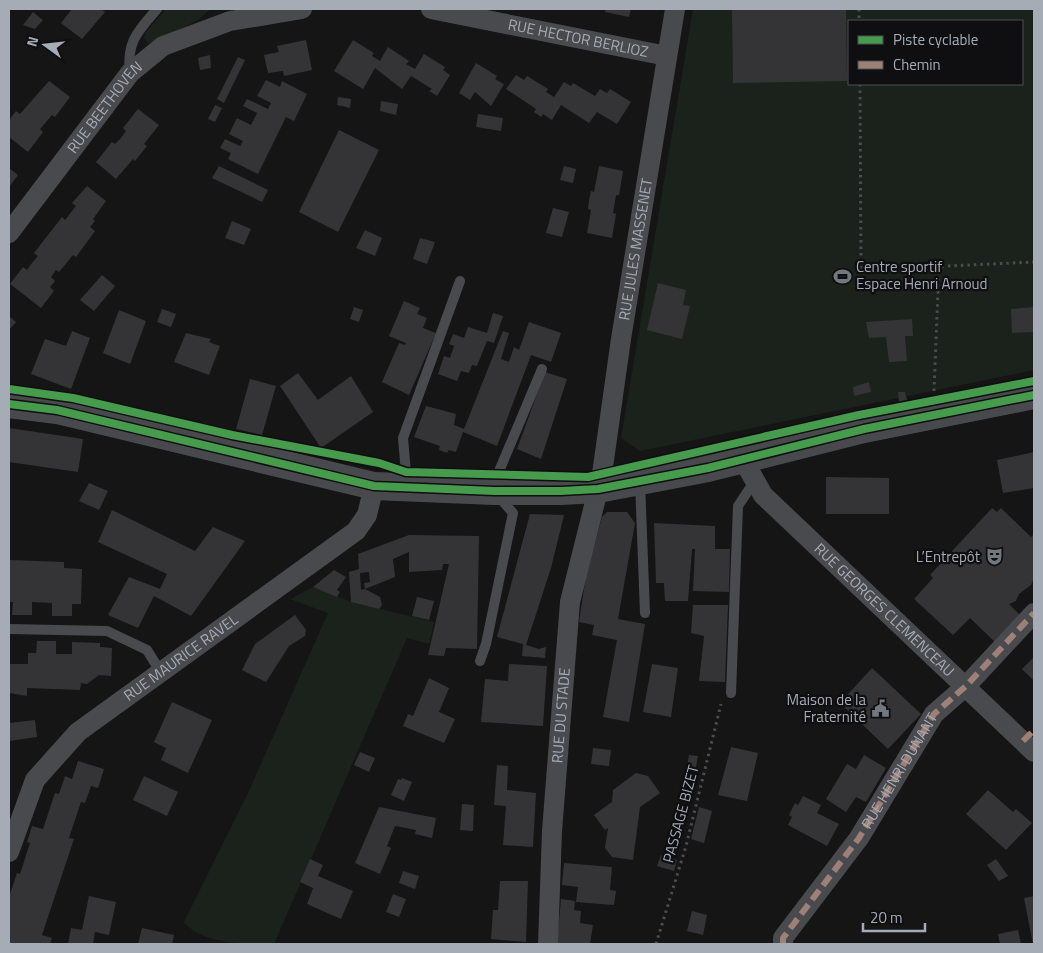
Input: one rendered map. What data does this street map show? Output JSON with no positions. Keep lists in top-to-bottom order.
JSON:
{
  "streets": {
    "street": [
      "RUE HECTOR BERLIOZ",
      "RUE BEETHOVEN",
      "RUE JULES MASSENET",
      "RUE GEORGES CLEMENCEAU",
      "RUE MAURICE RAVEL",
      "RUE DU STADE",
      "RUE HENRI DUNANT"
    ],
    "path": ["PASSAGE BIZET"]
  },
  "crossings": [
    ["RUE HECTOR BERLIOZ", "RUE JULES MASSENET"],
    ["RUE JULES MASSENET", "RUE DU STADE"],
    ["RUE GEORGES CLEMENCEAU", "RUE HENRI DUNANT"]
  ],
  "places": {
    "sports": ["Centre sportif Espace Henri Arnoud"],
    "theatre": ["L’Entrepôt"],
    "public building": ["Maison de la Fraternité"]
  },
  "legend": ["Piste cyclable", "Chemin"],
  "scale_bar": "20 m",
  "north": "left"
}
